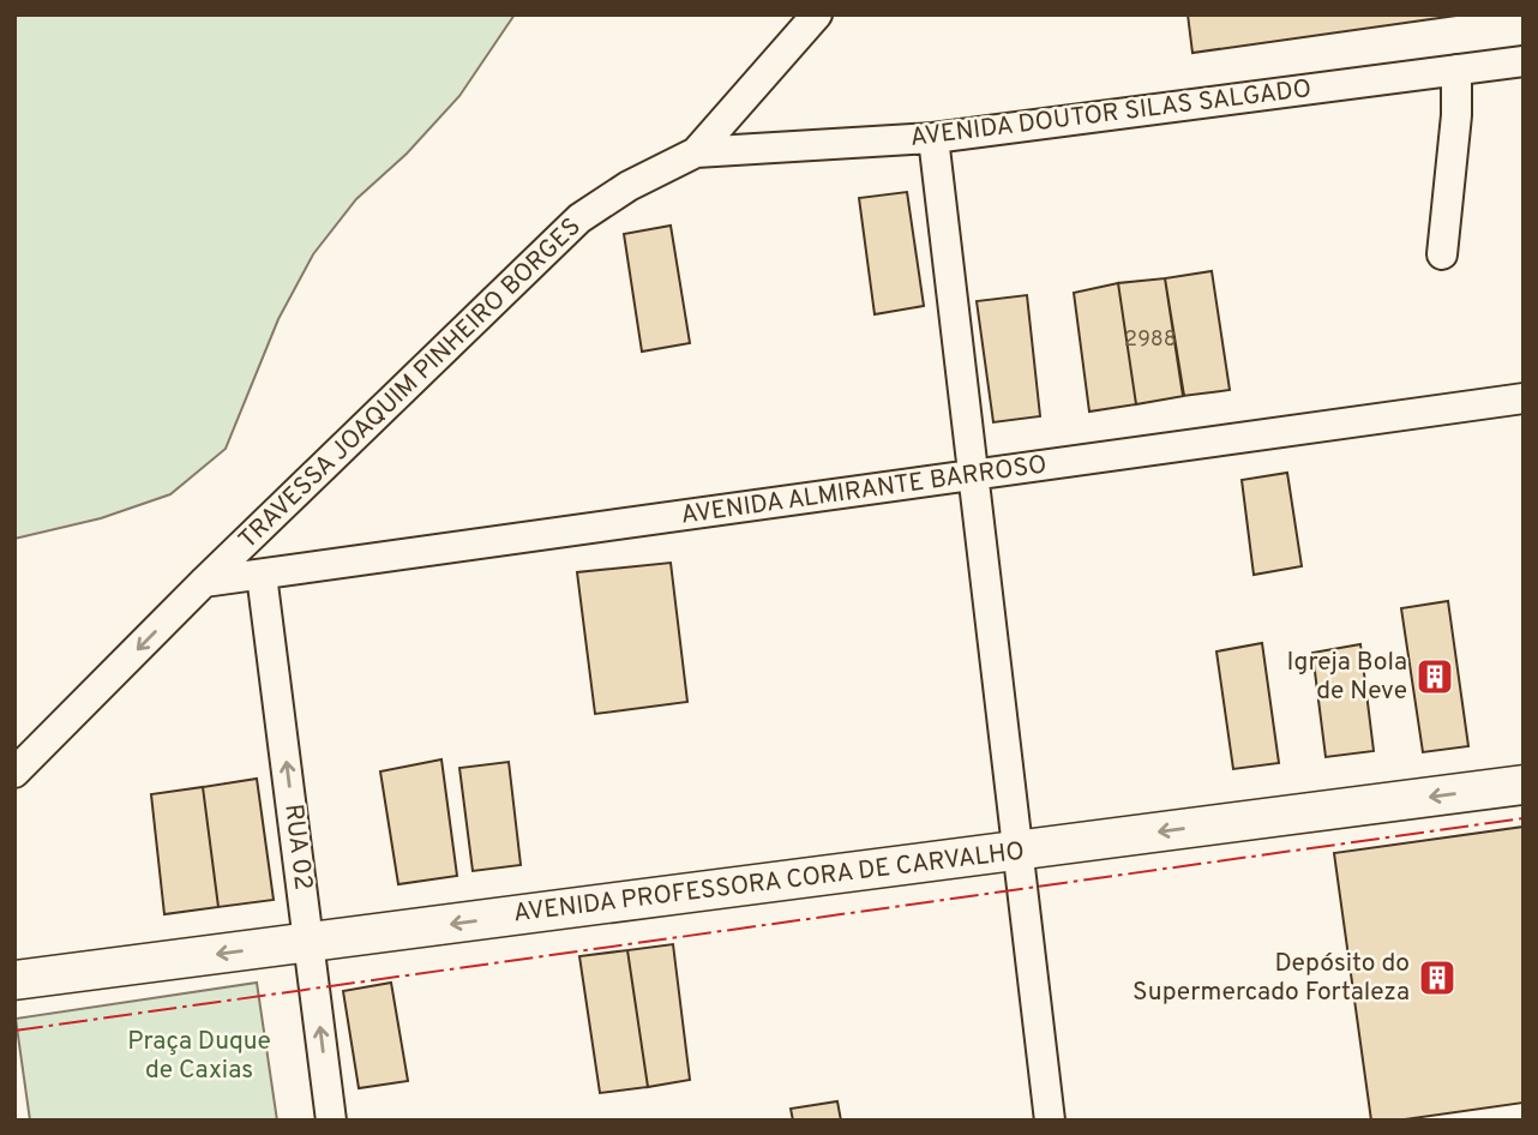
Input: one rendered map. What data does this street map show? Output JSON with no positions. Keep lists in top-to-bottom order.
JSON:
{
  "streets": {
    "main road": ["AVENIDA PROFESSORA CORA DE CARVALHO"],
    "street": [
      "AVENIDA DOUTOR SILAS SALGADO",
      "TRAVESSA JOAQUIM PINHEIRO BORGES",
      "AVENIDA ALMIRANTE BARROSO",
      "RUA 02"
    ]
  },
  "crossings": [
    ["AVENIDA DOUTOR SILAS SALGADO", "TRAVESSA JOAQUIM PINHEIRO BORGES"],
    ["TRAVESSA JOAQUIM PINHEIRO BORGES", "AVENIDA ALMIRANTE BARROSO"],
    ["AVENIDA ALMIRANTE BARROSO", "RUA 02"],
    ["RUA 02", "AVENIDA PROFESSORA CORA DE CARVALHO"]
  ],
  "one_way": ["RUA 02", "AVENIDA PROFESSORA CORA DE CARVALHO"],
  "parks": ["Praça Duque de Caxias"],
  "places": {
    "building": ["Igreja Bola de Neve", "Depósito do Supermercado Fortaleza"]
  },
  "house_numbers": ["2988"]
}
